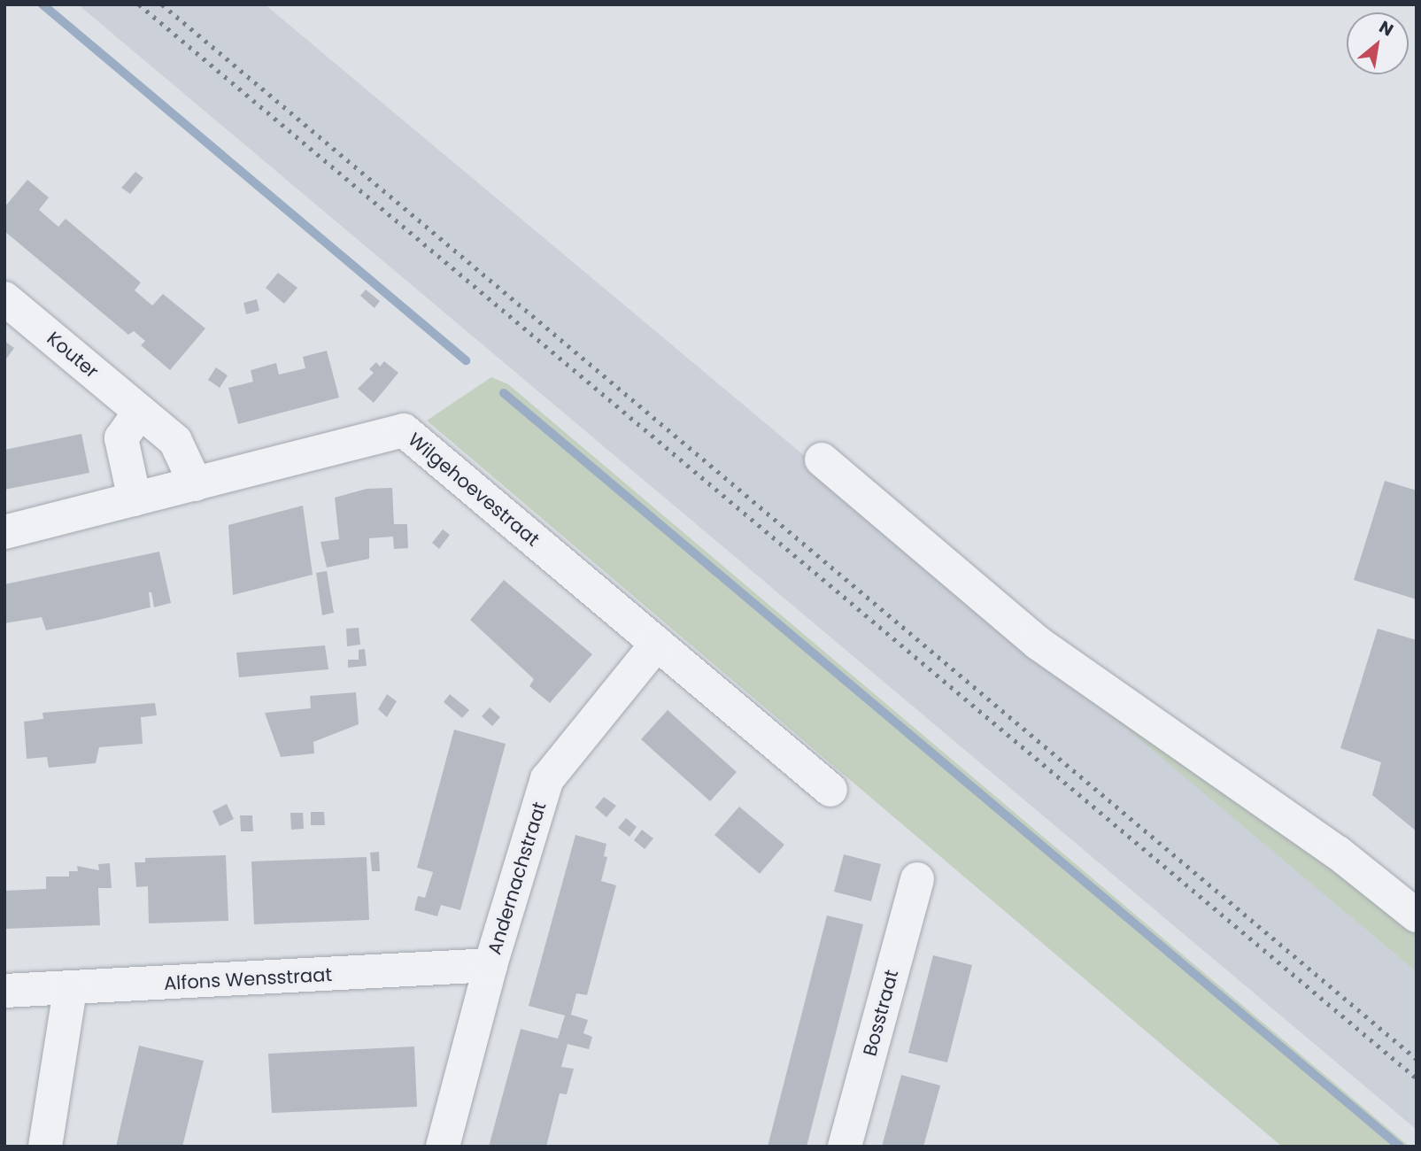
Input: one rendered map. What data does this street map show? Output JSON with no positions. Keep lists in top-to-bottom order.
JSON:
{
  "streets": {
    "street": [
      "Kouter",
      "Wilgehoevestraat",
      "Andernachstraat",
      "Alfons Wensstraat",
      "Bosstraat"
    ]
  },
  "crossings": [
    ["Kouter", "Wilgehoevestraat"],
    ["Wilgehoevestraat", "Andernachstraat"],
    ["Andernachstraat", "Alfons Wensstraat"]
  ],
  "north": "top right"
}
